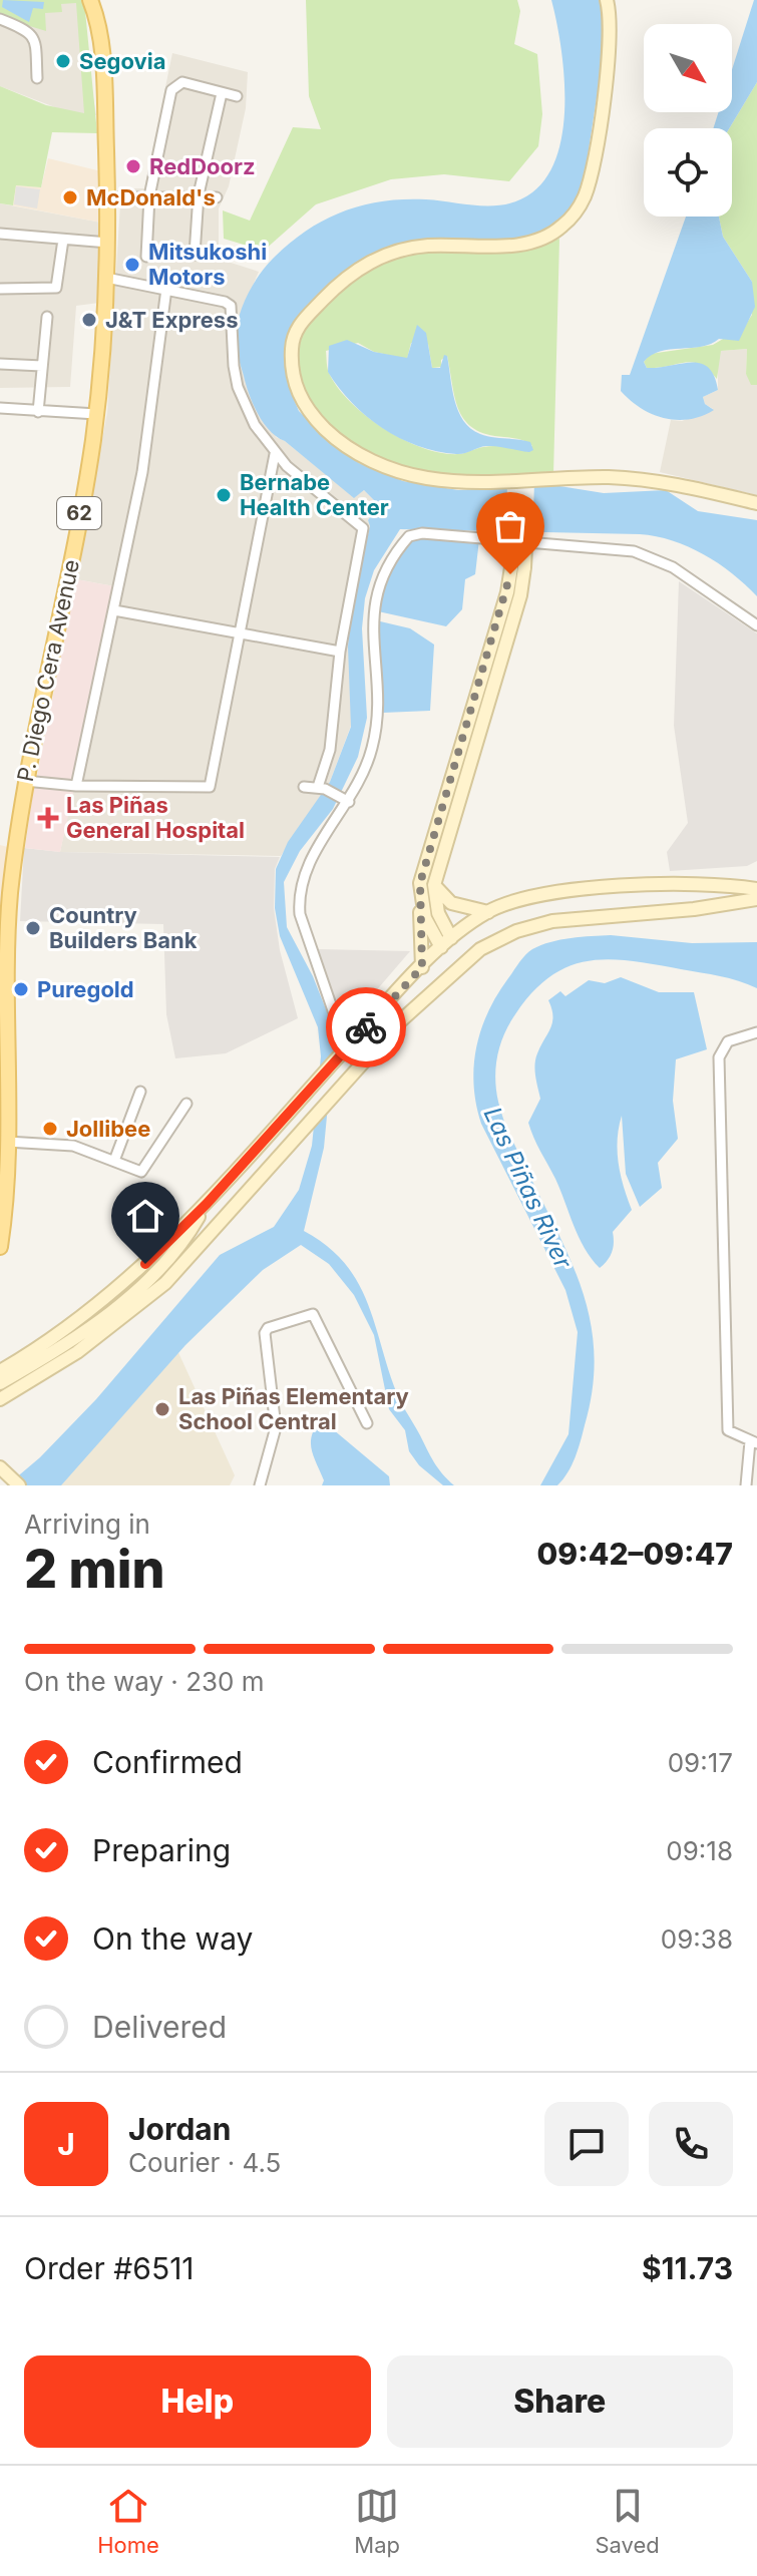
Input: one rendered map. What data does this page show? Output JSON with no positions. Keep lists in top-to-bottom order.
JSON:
{
  "streets": {
    "main road": ["62", "P. Diego Cera Avenue"]
  },
  "water": ["Las Piñas River"],
  "places": {
    "other": [
      "Segovia",
      "RedDoorz",
      "McDonald's",
      "Mitsukoshi Motors",
      "J&T Express",
      "Bernabe Health Center",
      "Country Builders Bank",
      "Puregold",
      "Jollibee",
      "Las Piñas Elementary School Central"
    ],
    "health": ["Las Piñas General Hospital"]
  },
  "north": "bottom right",
  "page": {
    "heading": ["2 min", "Arriving in", "09:42–09:47"],
    "panel": [
      "Jordan",
      "Courier · 4.5",
      "Order #6511",
      "$11.73"
    ],
    "bar": "On the way · 230 m",
    "list": [
      ["Confirmed", "09:17"],
      ["Preparing", "09:18"],
      ["On the way", "09:38"],
      "Delivered"
    ],
    "round": "J",
    "buttons": ["Help", "Share"],
    "tabs": ["Home", "Map", "Saved"]
  }
}
